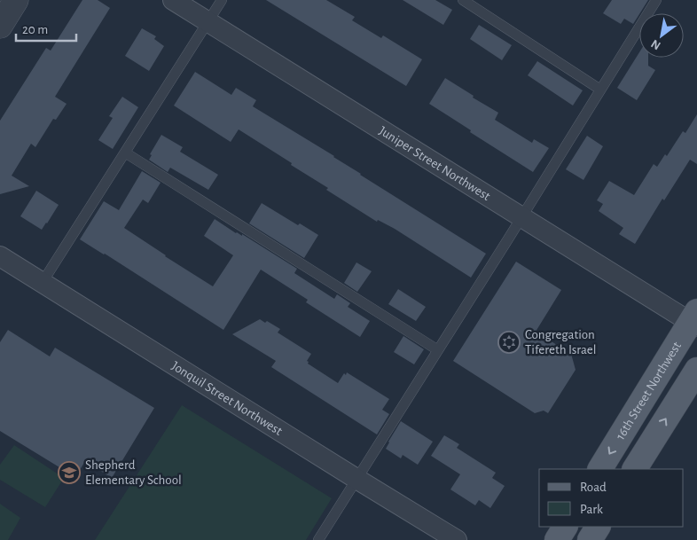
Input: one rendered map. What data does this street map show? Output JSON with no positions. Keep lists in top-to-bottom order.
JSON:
{
  "streets": {
    "main road": ["16th Street Northwest"],
    "street": ["Juniper Street Northwest", "Jonquil Street Northwest"]
  },
  "crossings": [
    ["Juniper Street Northwest", "16th Street Northwest"]
  ],
  "places": {
    "synagogue": ["Congregation Tifereth Israel"],
    "school or university": ["Shepherd Elementary School"]
  },
  "legend": ["Road", "Park"],
  "scale_bar": "20 m",
  "north": "bottom left"
}
